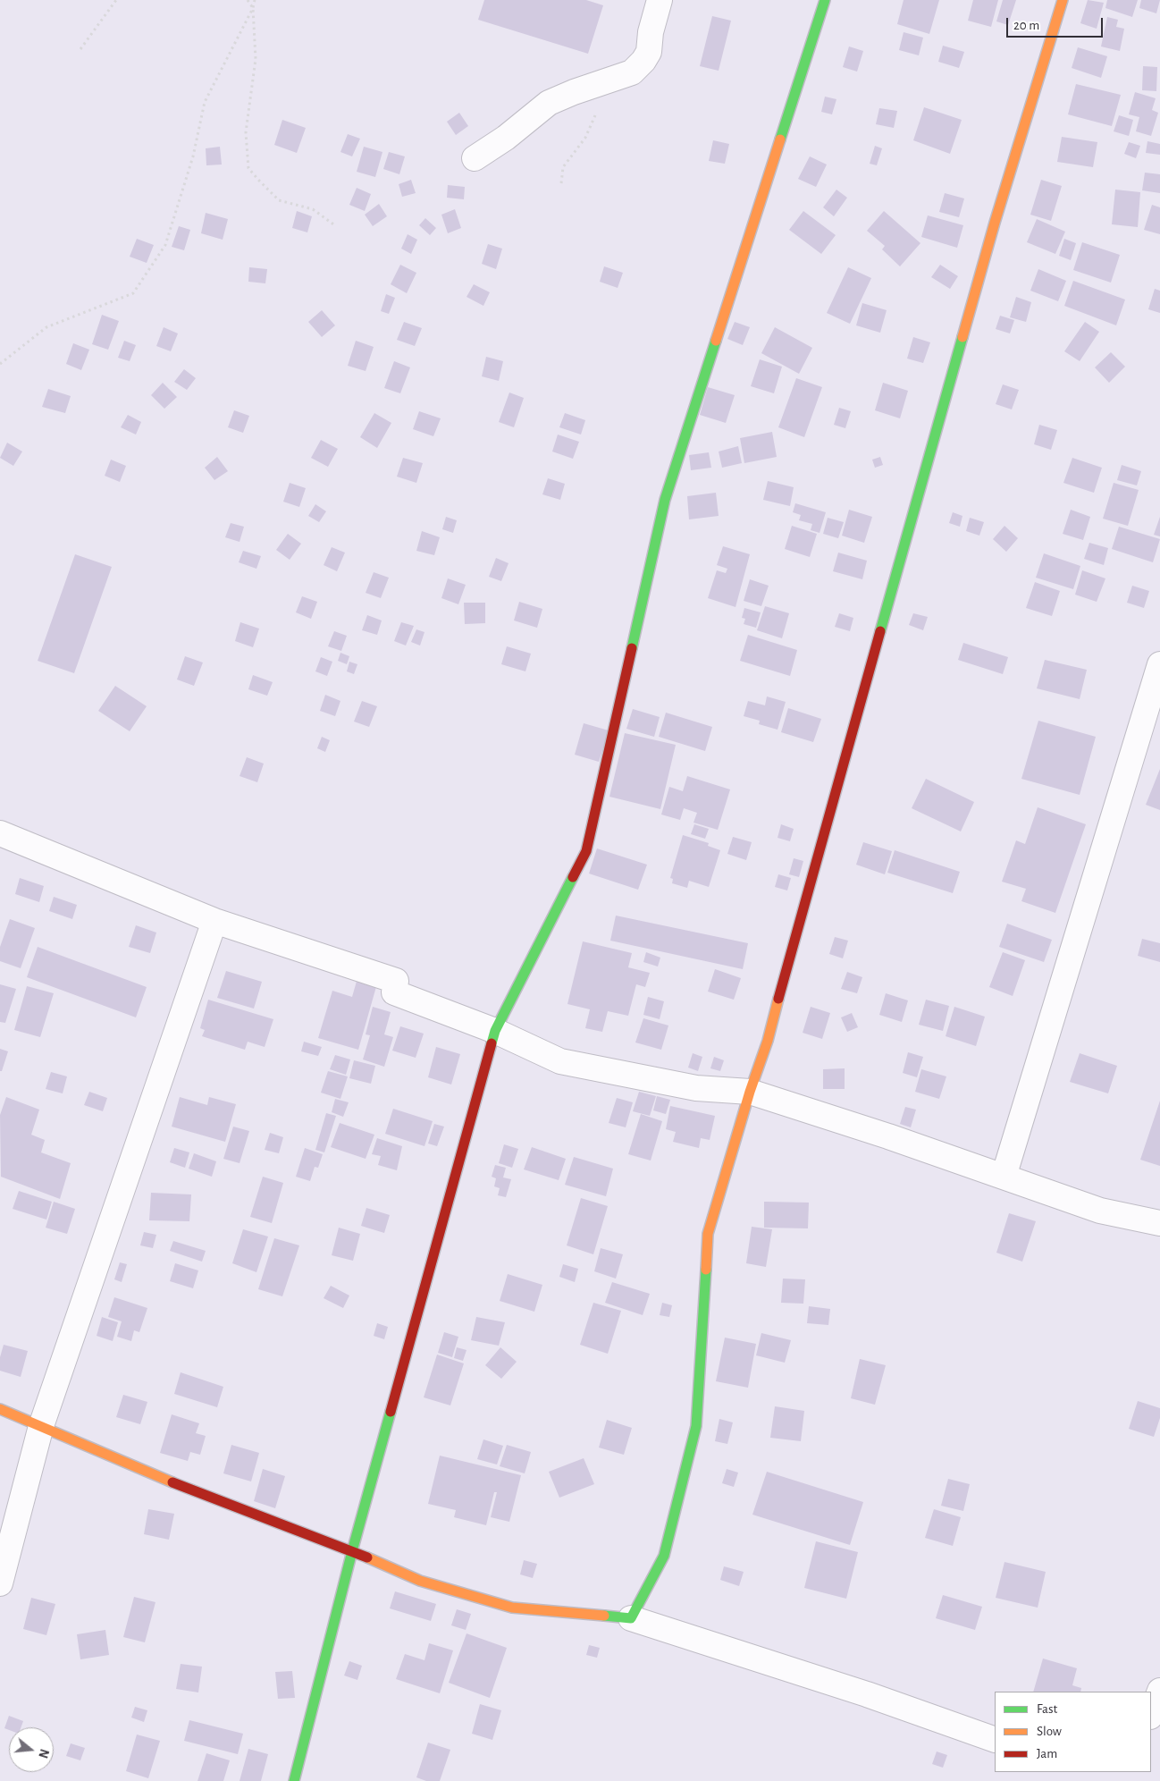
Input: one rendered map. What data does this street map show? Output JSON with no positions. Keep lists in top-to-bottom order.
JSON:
{
  "legend": ["Fast", "Slow", "Jam"],
  "scale_bar": "20 m",
  "north": "right"
}
